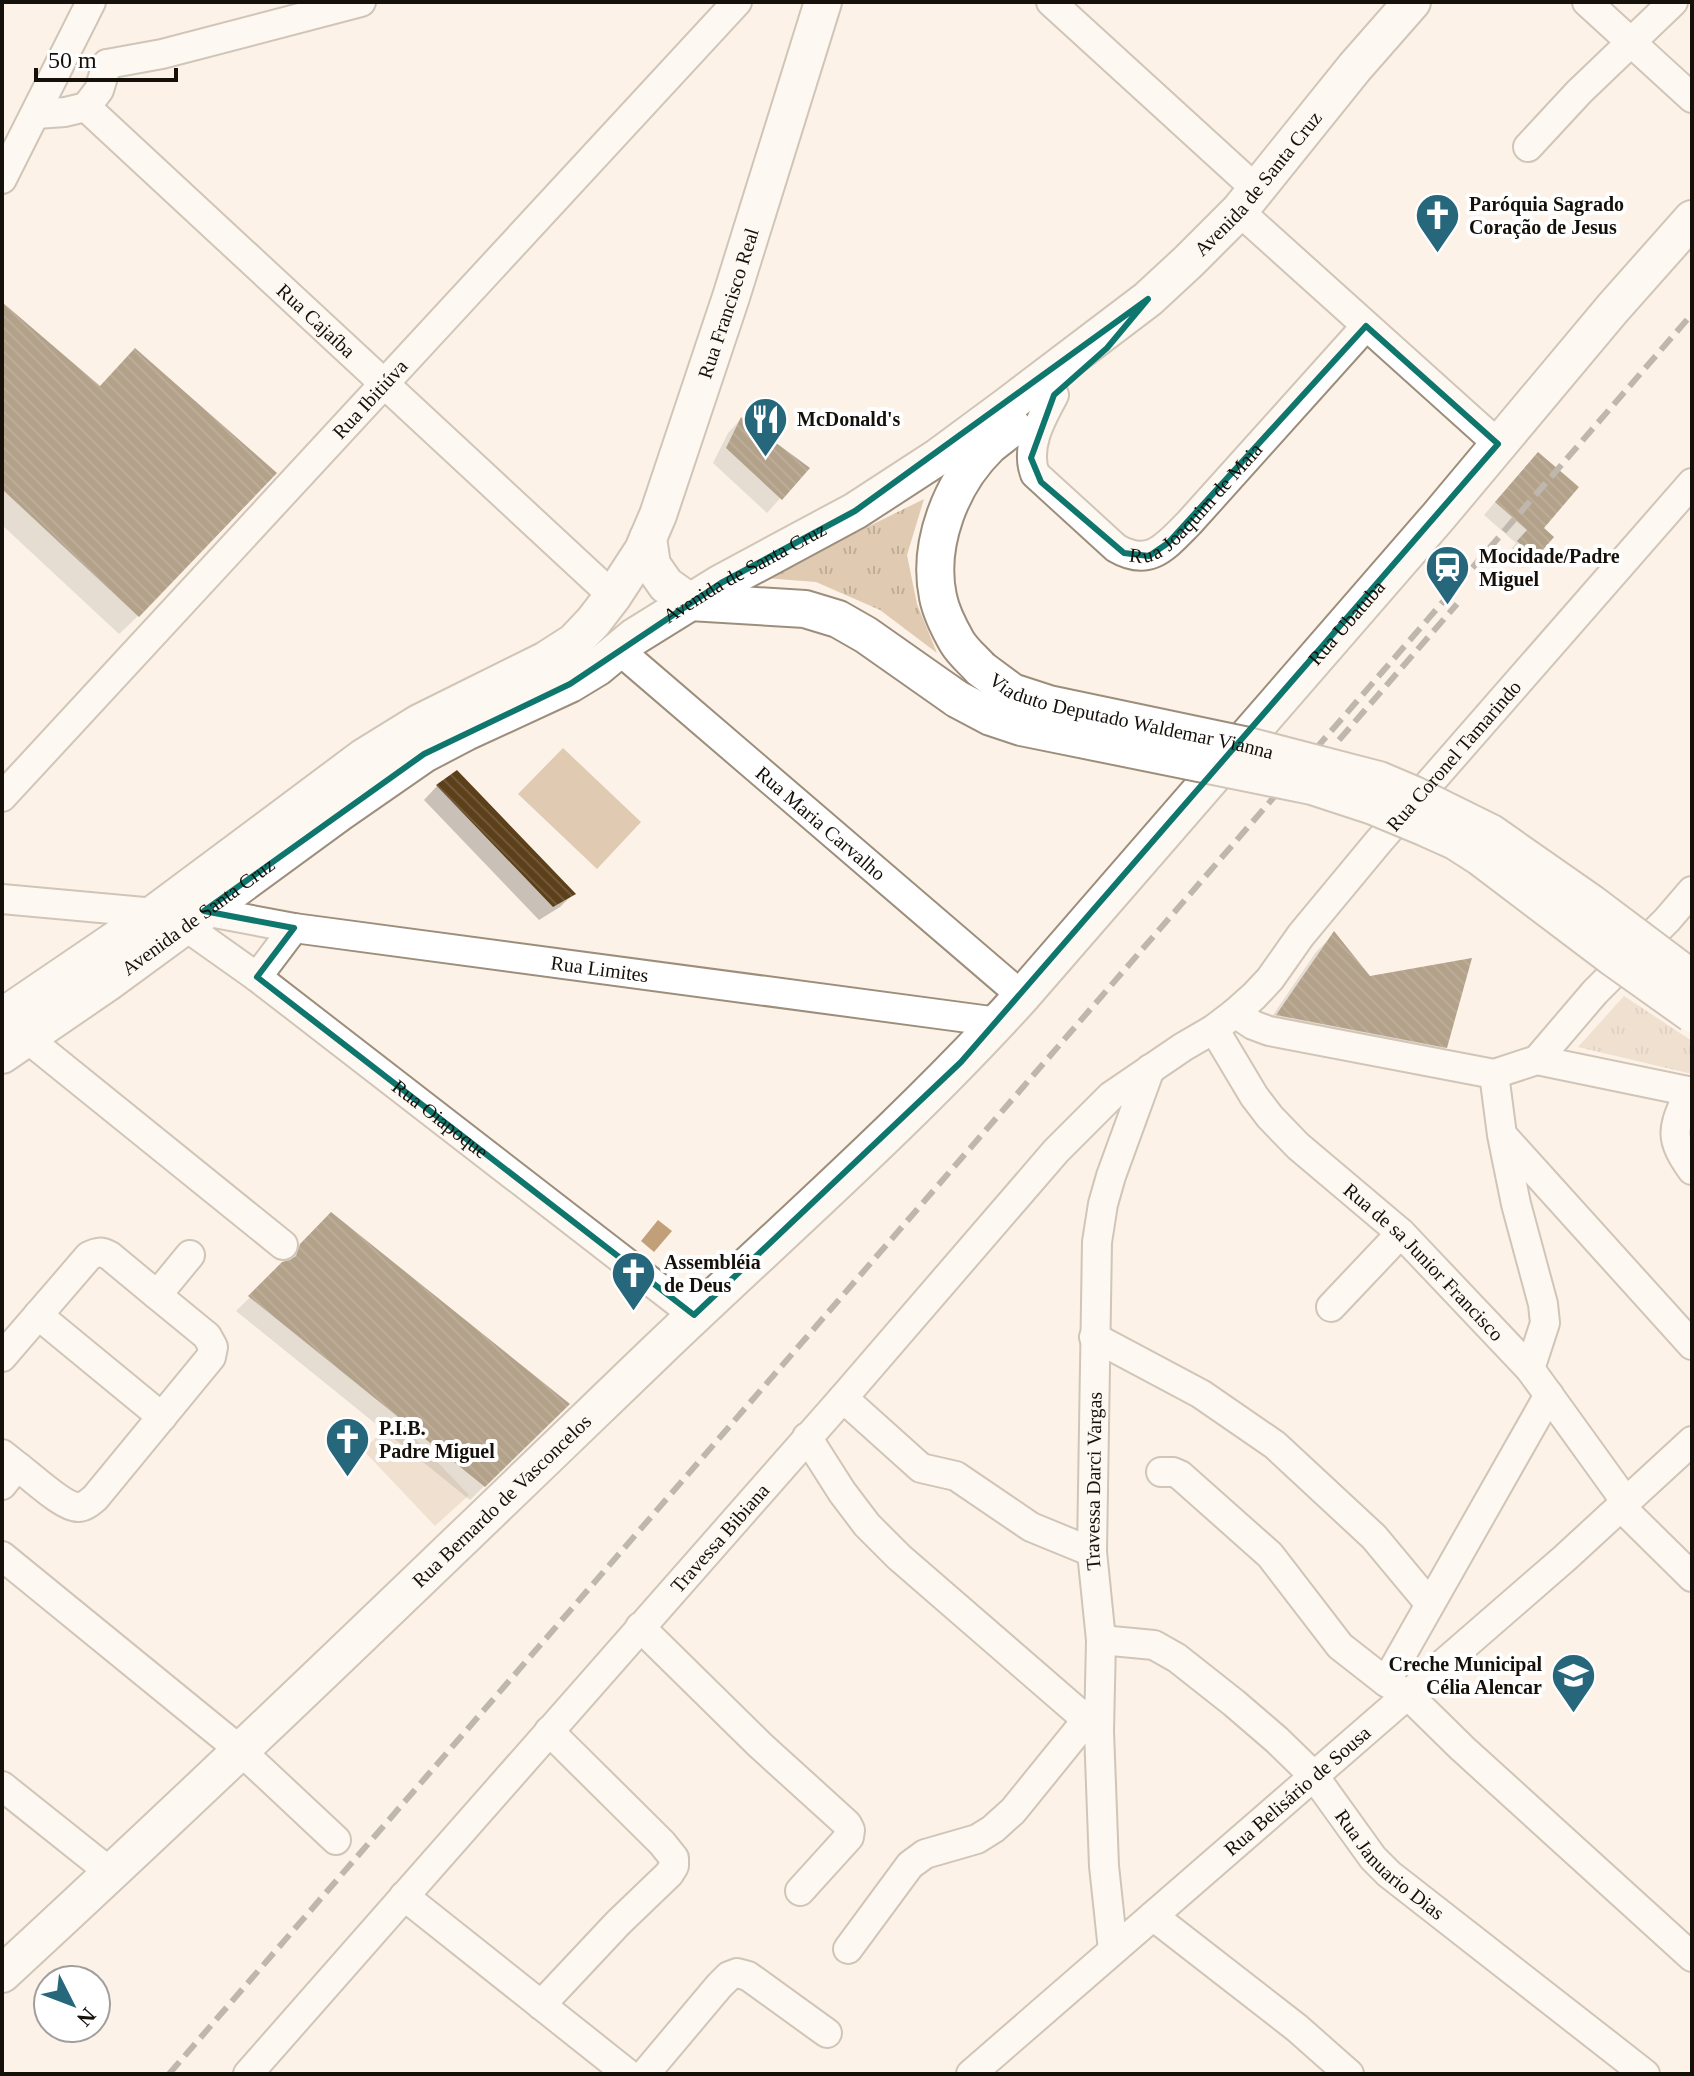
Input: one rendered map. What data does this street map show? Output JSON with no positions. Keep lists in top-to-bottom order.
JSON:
{
  "streets": {
    "main road": [
      "Avenida de Santa Cruz",
      "Rua Francisco Real",
      "Rua Ubatuba",
      "Viaduto Deputado Waldemar Vianna",
      "Rua Bernardo de Vasconcelos"
    ],
    "street": [
      "Rua Cajaíba",
      "Rua Ibitiúva",
      "Rua Joaquim de Maia",
      "Rua Coronel Tamarindo",
      "Rua Maria Carvalho",
      "Rua Limites",
      "Rua Oiapoque",
      "Rua de sa Junior Francisco",
      "Travessa Darci Vargas",
      "Travessa Bibiana",
      "Rua Belisário de Sousa",
      "Rua Januario Dias"
    ]
  },
  "crossings": [
    ["Avenida de Santa Cruz", "Rua Francisco Real"],
    ["Avenida de Santa Cruz", "Rua Cajaíba"],
    ["Avenida de Santa Cruz", "Viaduto Deputado Waldemar Vianna"],
    ["Avenida de Santa Cruz", "Rua Maria Carvalho"],
    ["Avenida de Santa Cruz", "Rua Limites"],
    ["Avenida de Santa Cruz", "Rua Oiapoque"],
    ["Rua Francisco Real", "Rua Cajaíba"],
    ["Rua Cajaíba", "Rua Ibitiúva"],
    ["Rua Joaquim de Maia", "Viaduto Deputado Waldemar Vianna"],
    ["Rua Ubatuba", "Rua Maria Carvalho"],
    ["Rua Ubatuba", "Rua Limites"],
    ["Rua Ubatuba", "Rua Bernardo de Vasconcelos"],
    ["Rua Coronel Tamarindo", "Rua de sa Junior Francisco"],
    ["Rua Coronel Tamarindo", "Travessa Bibiana"],
    ["Rua Maria Carvalho", "Rua Limites"],
    ["Rua Maria Carvalho", "Rua Bernardo de Vasconcelos"],
    ["Rua Limites", "Rua Oiapoque"],
    ["Rua Limites", "Rua Bernardo de Vasconcelos"],
    ["Rua Oiapoque", "Rua Bernardo de Vasconcelos"],
    ["Rua de sa Junior Francisco", "Travessa Bibiana"],
    ["Rua de sa Junior Francisco", "Rua Belisário de Sousa"],
    ["Travessa Darci Vargas", "Travessa Bibiana"],
    ["Travessa Darci Vargas", "Rua Belisário de Sousa"],
    ["Travessa Darci Vargas", "Rua Januario Dias"],
    ["Rua Belisário de Sousa", "Rua Januario Dias"]
  ],
  "places": {
    "church": ["Paróquia Sagrado Coração de Jesus", "Assembléia de Deus", "P.I.B. Padre Miguel"],
    "restaurant": ["McDonald's"],
    "station": ["Mocidade/Padre Miguel"],
    "school or university": ["Creche Municipal Célia Alencar"]
  },
  "scale_bar": "50 m",
  "north": "bottom right"
}
